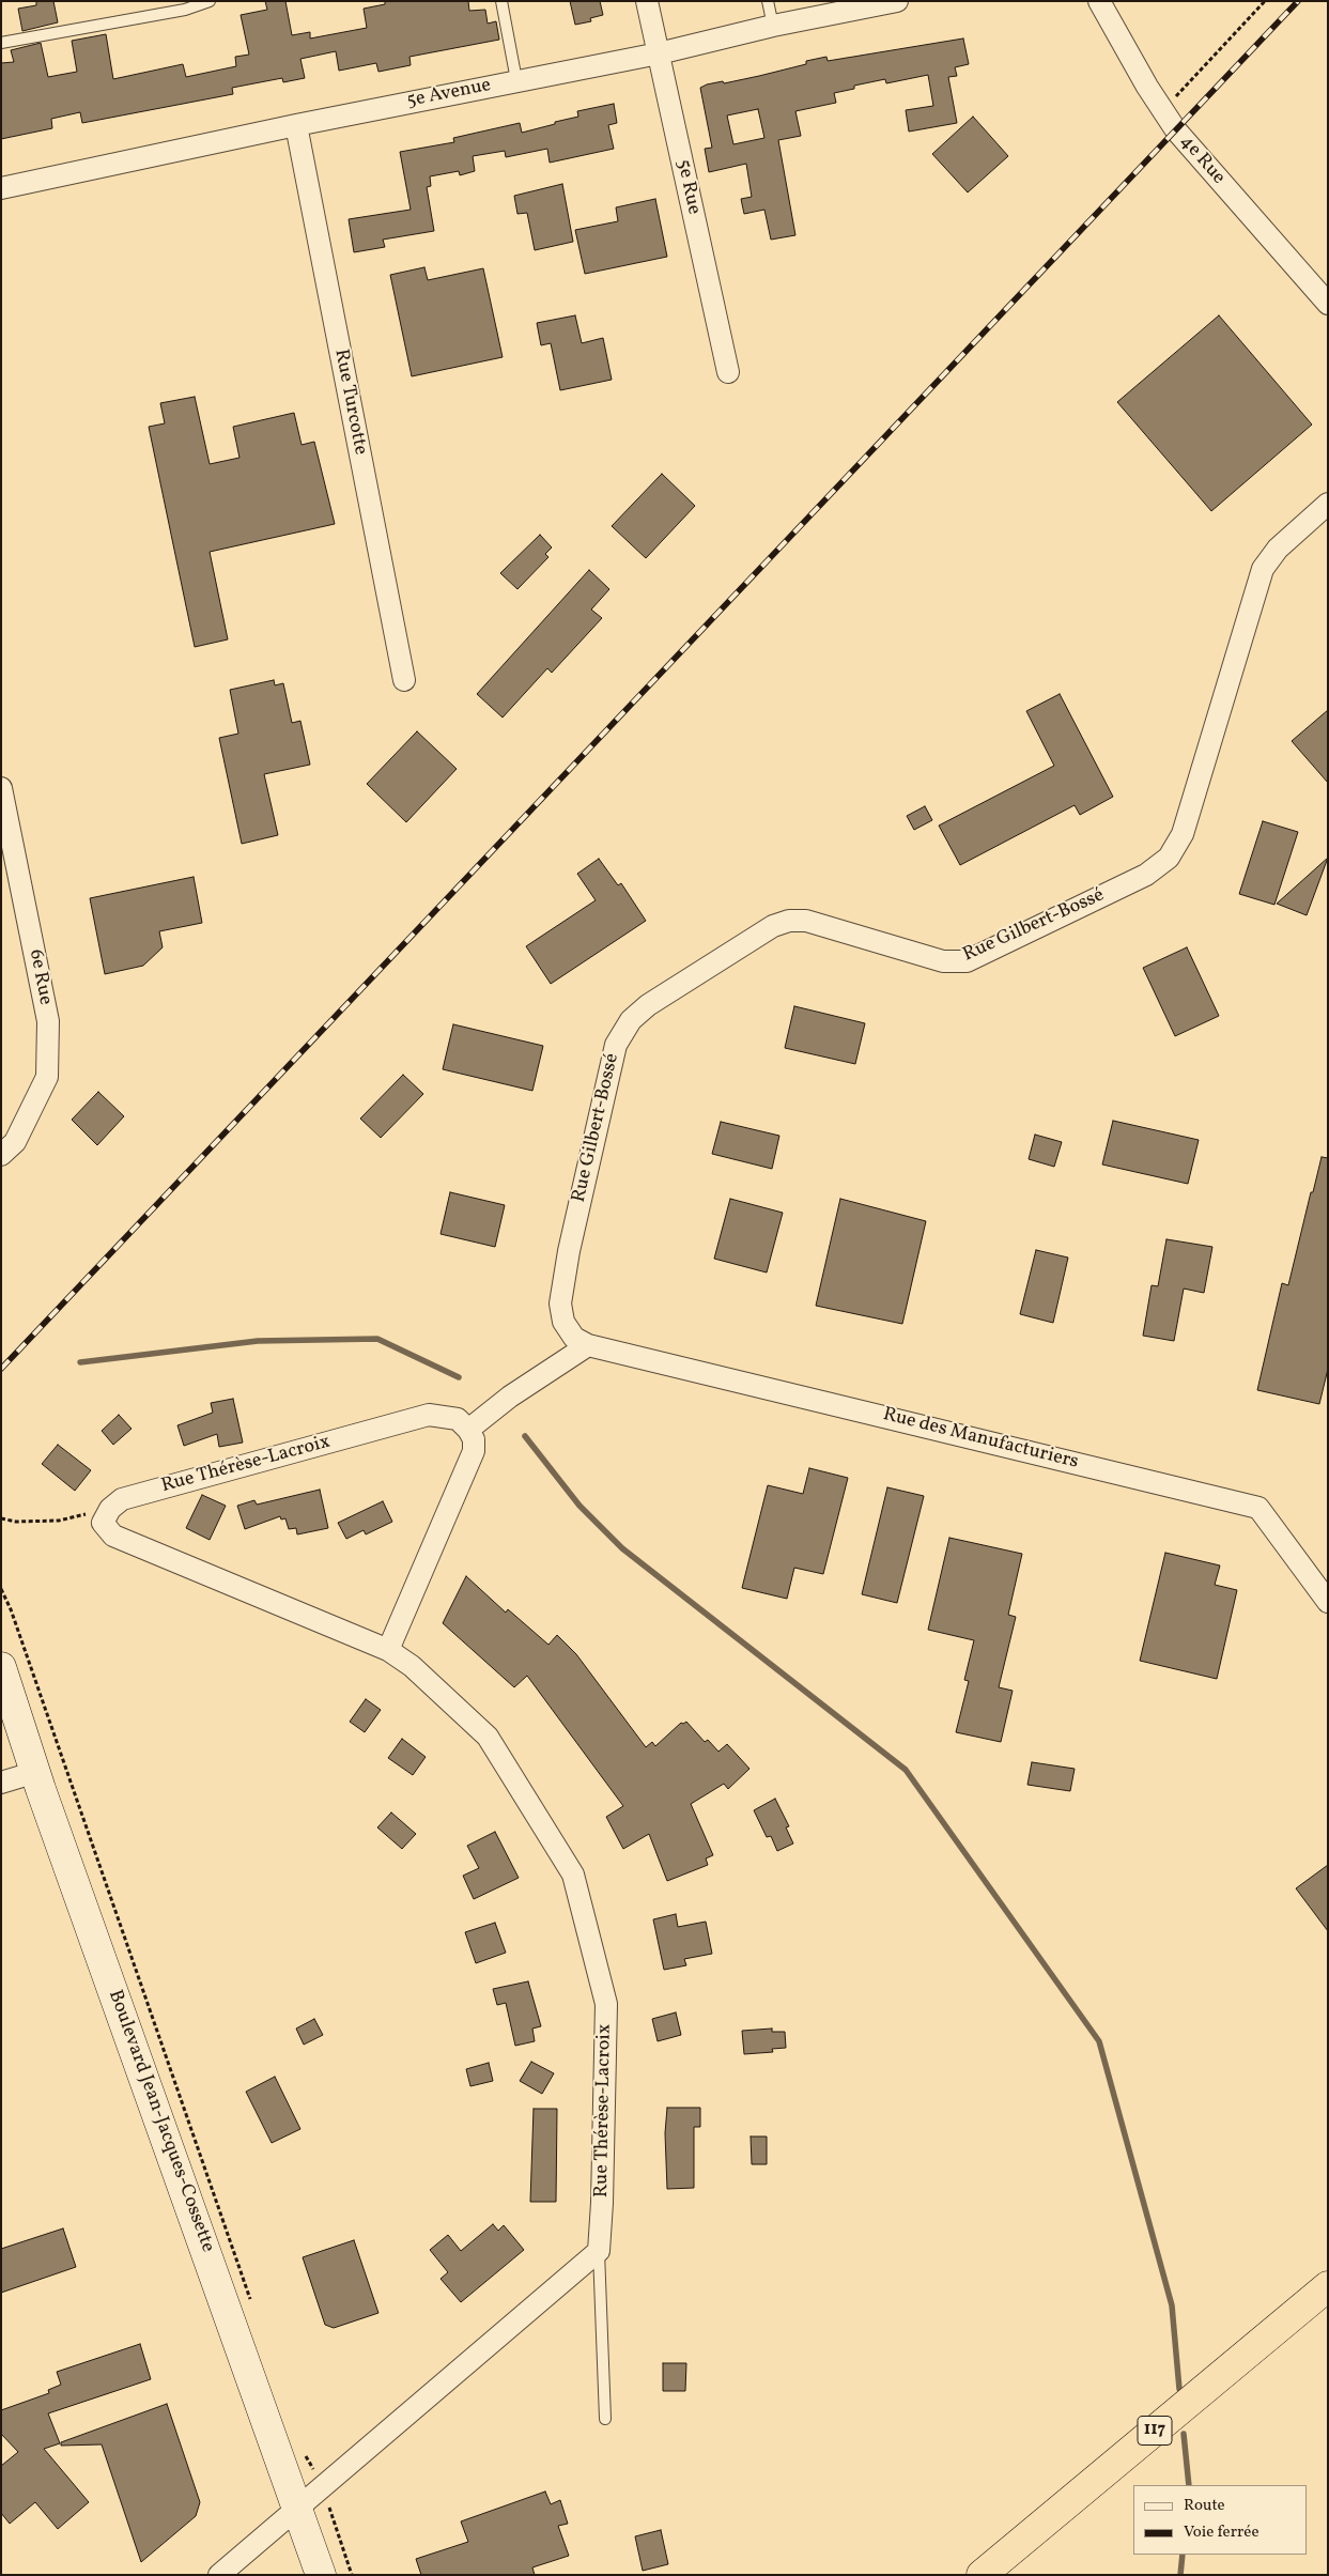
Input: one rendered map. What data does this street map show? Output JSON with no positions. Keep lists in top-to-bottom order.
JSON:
{
  "streets": {
    "highway": ["117"],
    "main road": ["Boulevard Jean-Jacques-Cossette"],
    "street": [
      "5e Avenue",
      "4e Rue",
      "5e Rue",
      "Rue Turcotte",
      "Rue Gilbert-Bossé",
      "6e Rue",
      "Rue des Manufacturiers",
      "Rue Thérèse-Lacroix"
    ]
  },
  "crossings": [
    ["5e Avenue", "5e Rue"],
    ["5e Avenue", "Rue Turcotte"],
    ["Rue Gilbert-Bossé", "Rue des Manufacturiers"]
  ],
  "legend": ["Route", "Voie ferrée"]
}
